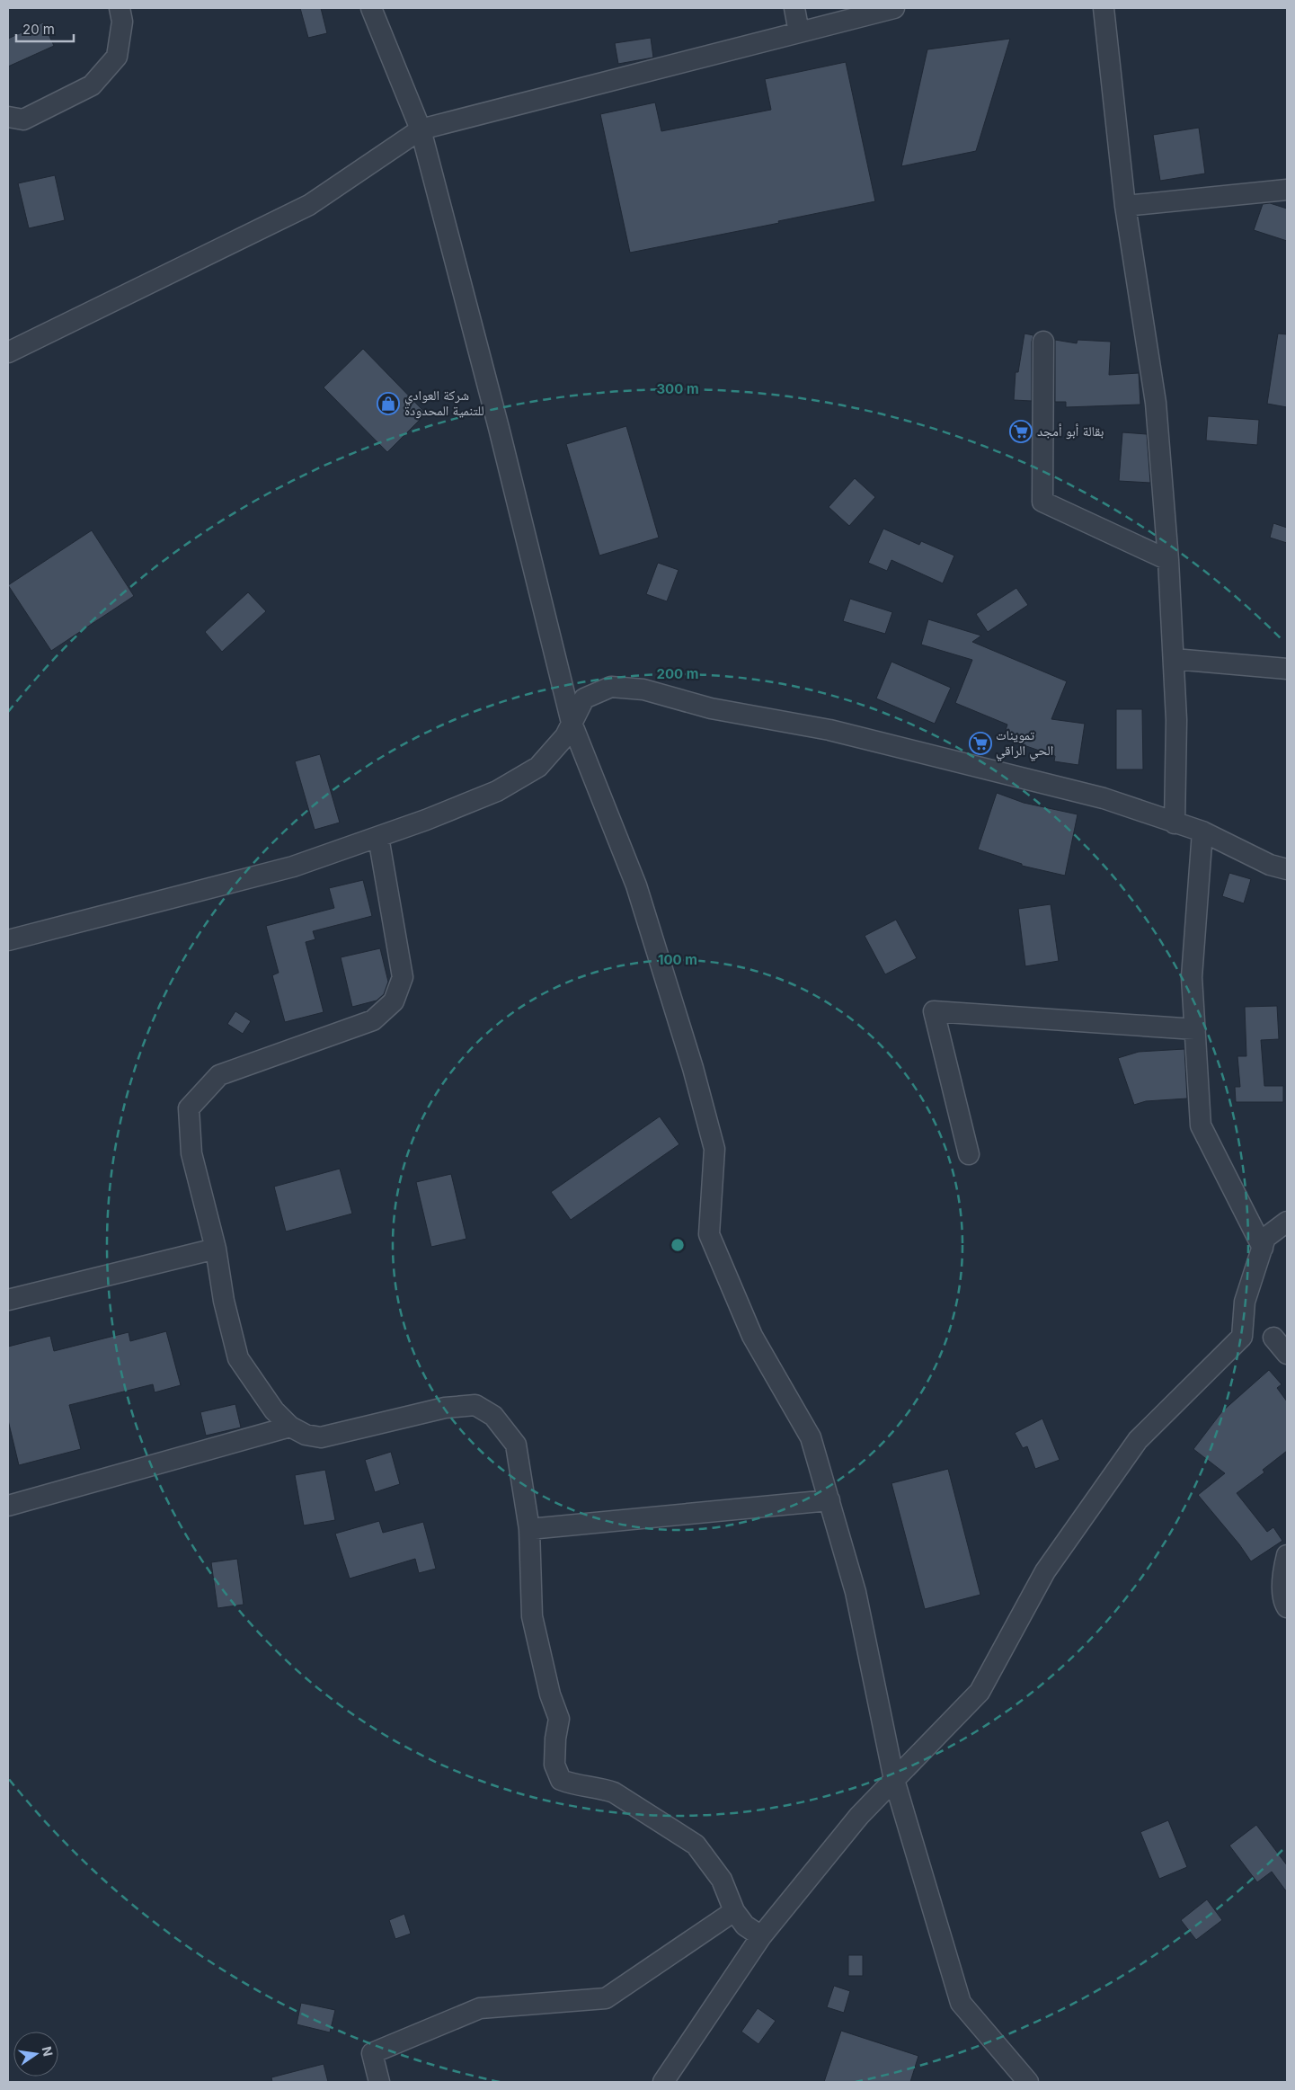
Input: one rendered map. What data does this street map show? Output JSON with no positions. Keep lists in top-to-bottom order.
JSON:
{
  "places": {
    "shop": ["شركة العوادي للتنمية المحدودة"],
    "supermarket": ["بقالة أبو أمجد", "تموينات الحي الراقي"]
  },
  "scale_bar": "20 m",
  "north": "right",
  "rings": ["300 m", "200 m", "100 m"]
}
